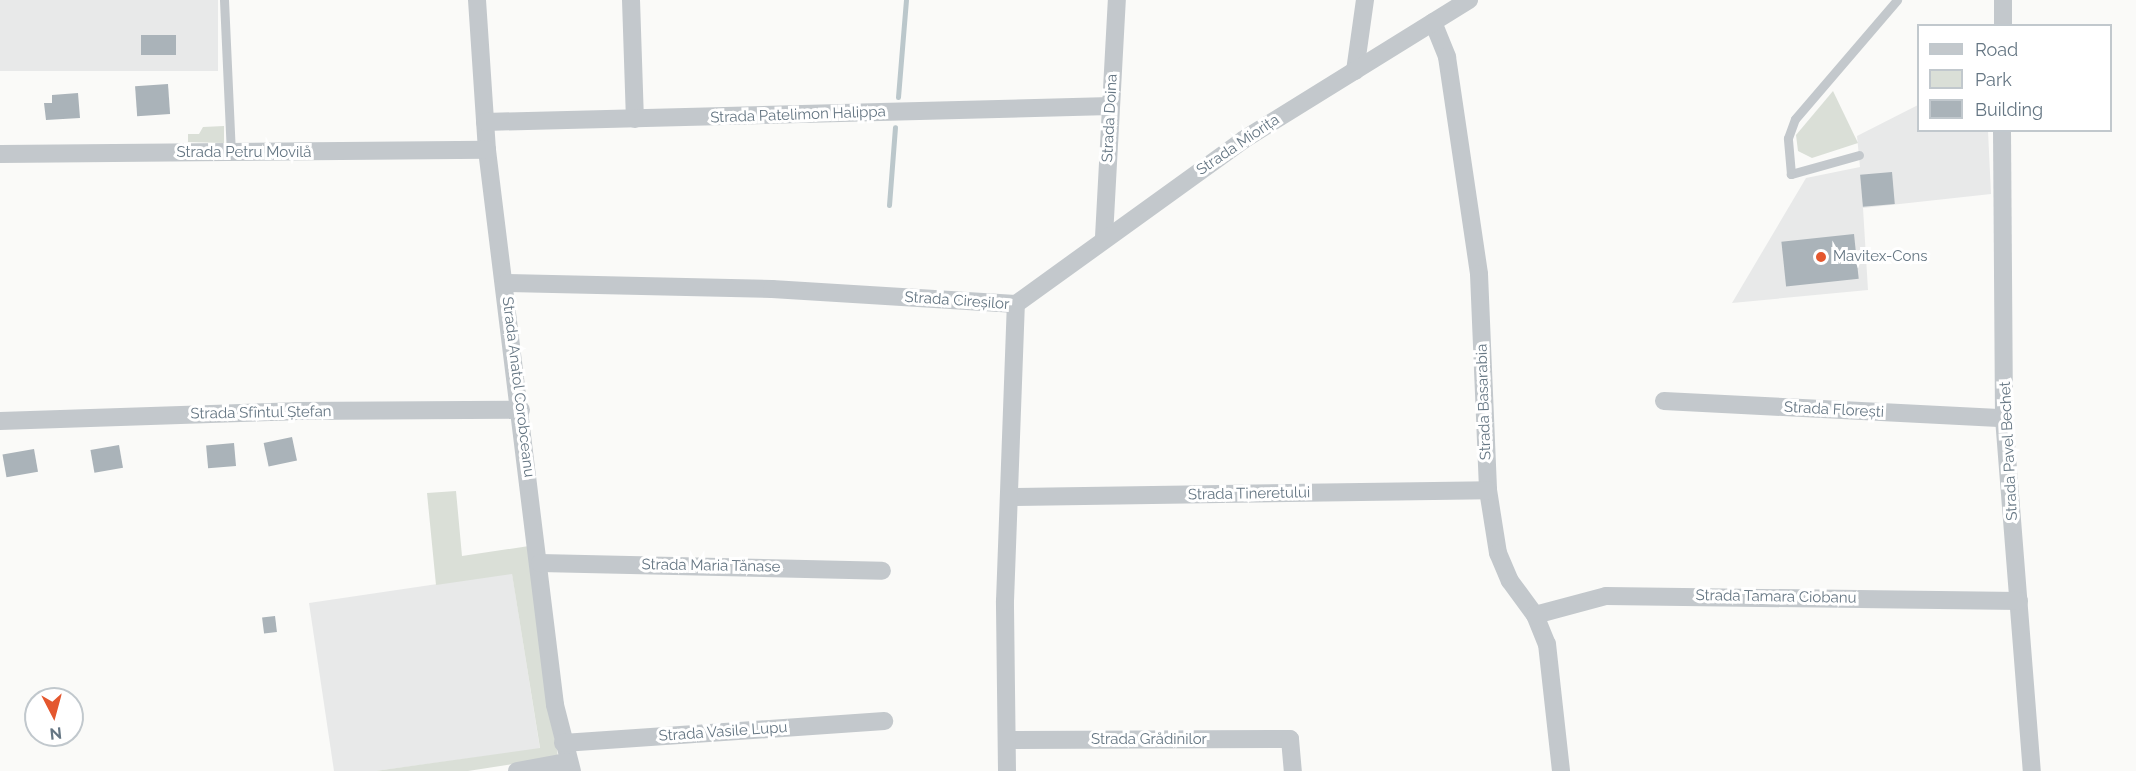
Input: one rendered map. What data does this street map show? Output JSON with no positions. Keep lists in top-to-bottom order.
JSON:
{
  "streets": {
    "street": [
      "Strada Patelimon Halippa",
      "Strada Doina",
      "Strada Miorița",
      "Strada Petru Movilă",
      "Strada Cireșilor",
      "Strada Anatol Corobceanu",
      "Strada Basarabia",
      "Strada Florești",
      "Strada Sfîntul Ștefan",
      "Strada Pavel Bechet",
      "Strada Tineretului",
      "Strada Maria Tănase",
      "Strada Tamara Ciobanu",
      "Strada Vasile Lupu",
      "Strada Grădinilor"
    ]
  },
  "crossings": [
    ["Strada Patelimon Halippa", "Strada Doina"],
    ["Strada Patelimon Halippa", "Strada Anatol Corobceanu"],
    ["Strada Doina", "Strada Miorița"],
    ["Strada Miorița", "Strada Cireșilor"],
    ["Strada Miorița", "Strada Basarabia"],
    ["Strada Petru Movilă", "Strada Anatol Corobceanu"],
    ["Strada Cireșilor", "Strada Anatol Corobceanu"],
    ["Strada Cireșilor", "Strada Tineretului"],
    ["Strada Cireșilor", "Strada Grădinilor"],
    ["Strada Anatol Corobceanu", "Strada Sfîntul Ștefan"],
    ["Strada Anatol Corobceanu", "Strada Maria Tănase"],
    ["Strada Anatol Corobceanu", "Strada Vasile Lupu"],
    ["Strada Basarabia", "Strada Tineretului"],
    ["Strada Basarabia", "Strada Tamara Ciobanu"],
    ["Strada Florești", "Strada Pavel Bechet"],
    ["Strada Pavel Bechet", "Strada Tamara Ciobanu"]
  ],
  "places": ["Mavitex-Cons"],
  "legend": ["Road", "Park", "Building"],
  "north": "bottom"
}
